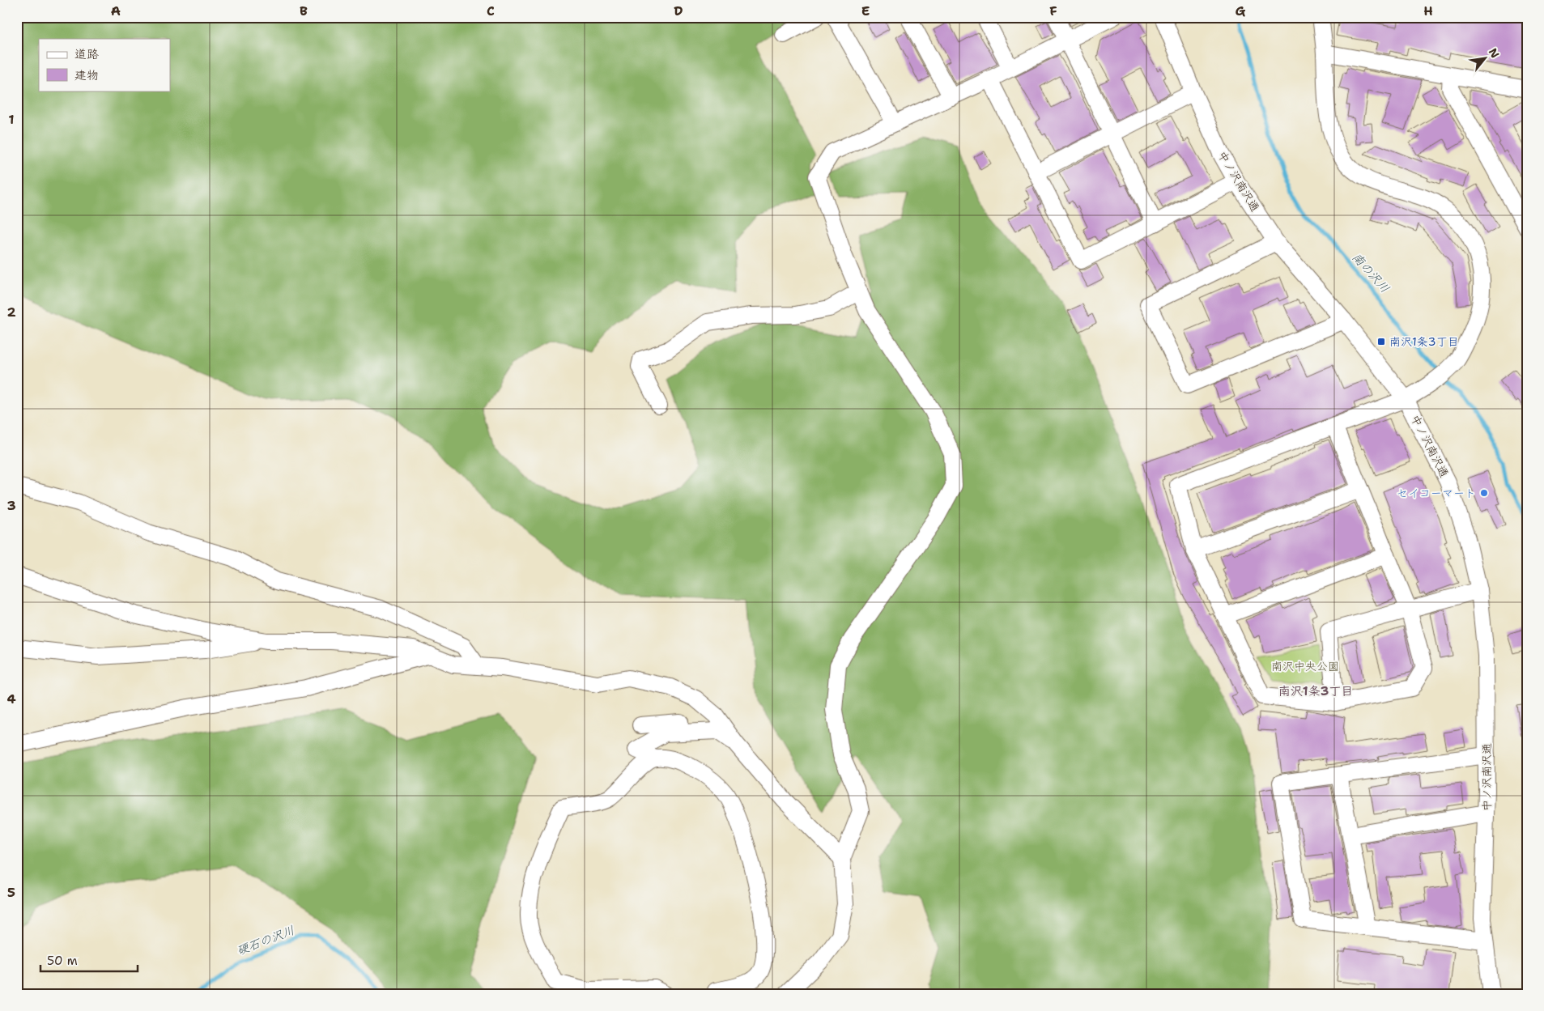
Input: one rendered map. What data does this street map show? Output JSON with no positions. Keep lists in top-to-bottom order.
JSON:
{
  "streets": {
    "street": ["中ノ沢南沢通"]
  },
  "districts": ["南沢1条3丁目"],
  "water": ["南の沢川", "硬石の沢川"],
  "parks": ["南沢中央公園"],
  "places": {
    "transit": ["南沢1条3丁目"],
    "other": ["セイコーマート"]
  },
  "legend": ["道路", "建物"],
  "scale_bar": "50 m",
  "north": "top right",
  "grid": {
    "columns": [
      "A",
      "B",
      "C",
      "D",
      "E",
      "F",
      "G",
      "H"
    ],
    "rows": [
      "1",
      "2",
      "3",
      "4",
      "5"
    ]
  }
}
